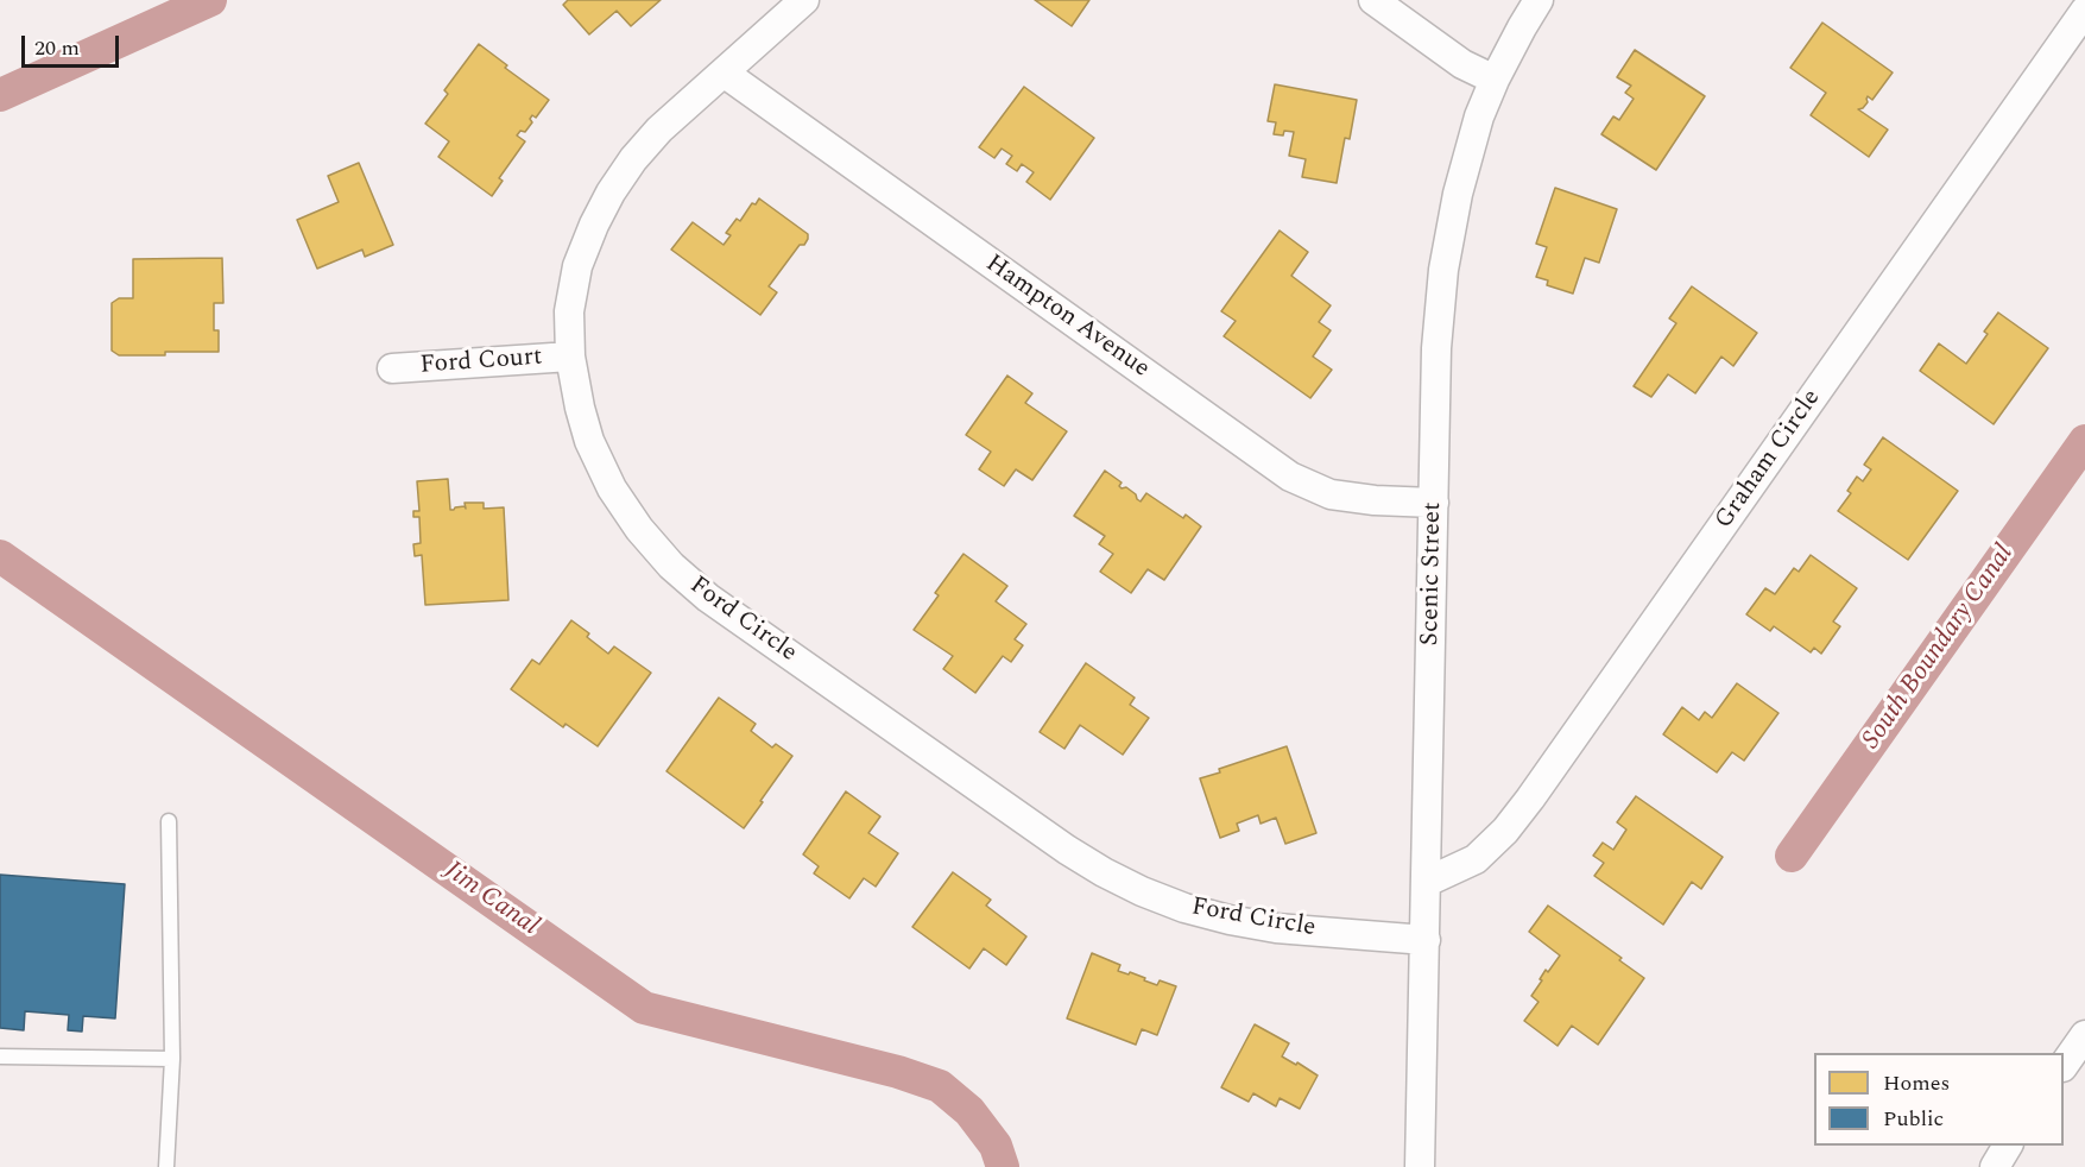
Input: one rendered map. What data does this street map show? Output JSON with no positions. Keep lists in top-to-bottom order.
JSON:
{
  "streets": {
    "street": [
      "Hampton Avenue",
      "Ford Court",
      "Graham Circle",
      "Scenic Street",
      "Ford Circle"
    ]
  },
  "crossings": [
    ["Hampton Avenue", "Scenic Street"],
    ["Hampton Avenue", "Ford Circle"],
    ["Ford Court", "Ford Circle"],
    ["Graham Circle", "Scenic Street"],
    ["Scenic Street", "Ford Circle"]
  ],
  "water": ["South Boundary Canal", "Jim Canal"],
  "legend": ["Homes", "Public"],
  "scale_bar": "20 m"
}
